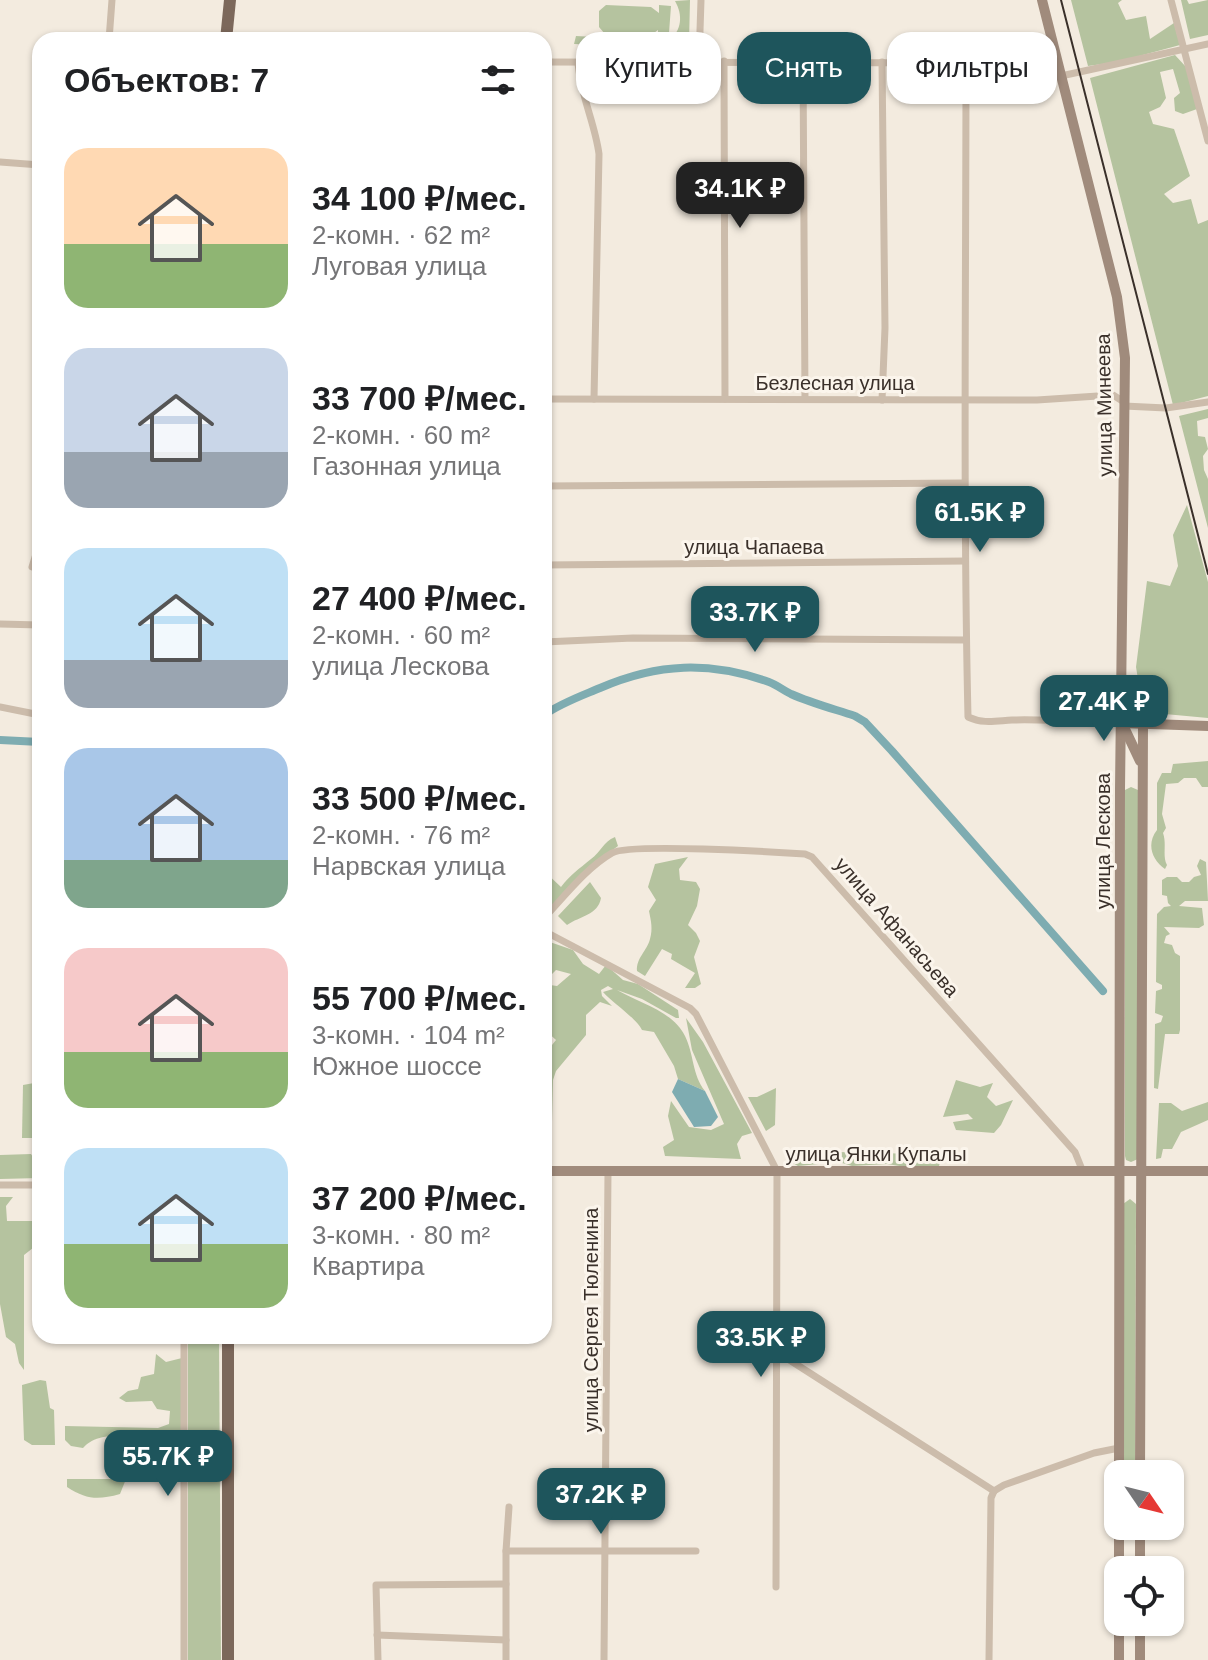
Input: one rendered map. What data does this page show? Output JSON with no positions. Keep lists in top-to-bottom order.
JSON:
{
  "streets": {
    "main road": ["улица Минеева", "улица Лескова", "улица Янки Купалы"],
    "street": [
      "Безлесная улица",
      "улица Чапаева",
      "улица Афанасьева",
      "улица Сергея Тюленина"
    ]
  },
  "crossings": [
    ["Безлесная улица", "улица Минеева"],
    ["улица Минеева", "улица Лескова"],
    ["улица Лескова", "улица Янки Купалы"],
    ["улица Афанасьева", "улица Янки Купалы"],
    ["улица Янки Купалы", "улица Сергея Тюленина"]
  ],
  "north": "bottom right",
  "page": {
    "chip": ["Купить", "Снять", "Фильтры"],
    "heading": "Объектов: 7",
    "list": [
      {
        "name": "34 100 ₽/мес.",
        "note": "2-комн. · 62 m² · Луговая улица"
      },
      {
        "name": "33 700 ₽/мес.",
        "note": "2-комн. · 60 m² · Газонная улица"
      },
      {
        "name": "27 400 ₽/мес.",
        "note": "2-комн. · 60 m² · улица Лескова"
      },
      {
        "name": "33 500 ₽/мес.",
        "note": "2-комн. · 76 m² · Нарвская улица"
      },
      {
        "name": "55 700 ₽/мес.",
        "note": "3-комн. · 104 m² · Южное шоссе"
      },
      {
        "name": "37 200 ₽/мес.",
        "note": "3-комн. · 80 m² · Квартира"
      }
    ],
    "price": [
      "34.1K ₽",
      "61.5K ₽",
      "33.7K ₽",
      "27.4K ₽",
      "33.5K ₽",
      "55.7K ₽",
      "37.2K ₽"
    ]
  }
}
